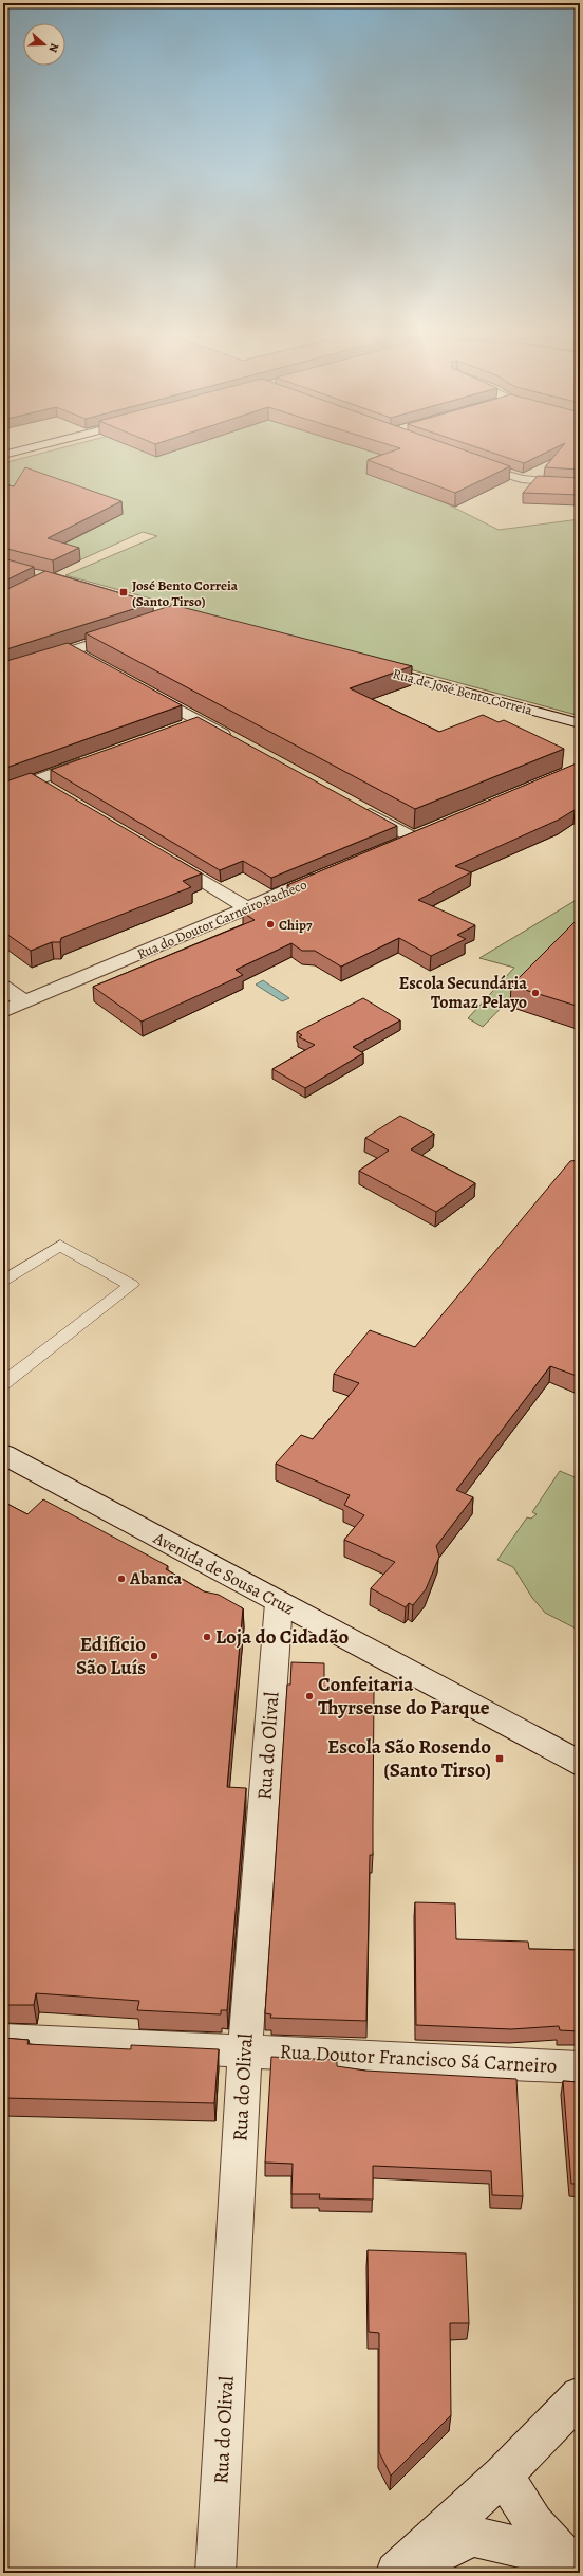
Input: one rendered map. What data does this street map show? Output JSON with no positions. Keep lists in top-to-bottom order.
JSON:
{
  "streets": {
    "street": [
      "Rua de José Bento Correia",
      "Rua do Doutor Carneiro Pacheco",
      "Avenida de Sousa Cruz",
      "Rua do Olival",
      "Rua Doutor Francisco Sá Carneiro"
    ]
  },
  "crossings": [
    ["Avenida de Sousa Cruz", "Rua do Olival"],
    ["Rua do Olival", "Rua Doutor Francisco Sá Carneiro"]
  ],
  "places": {
    "transit": ["José Bento Correia (Santo Tirso)", "Escola São Rosendo (Santo Tirso)"],
    "other": [
      "Chip7",
      "Escola Secundária Tomaz Pelayo",
      "Abanca",
      "Loja do Cidadão",
      "Edifício São Luís",
      "Confeitaria Thyrsense do Parque"
    ]
  },
  "north": "right"
}
